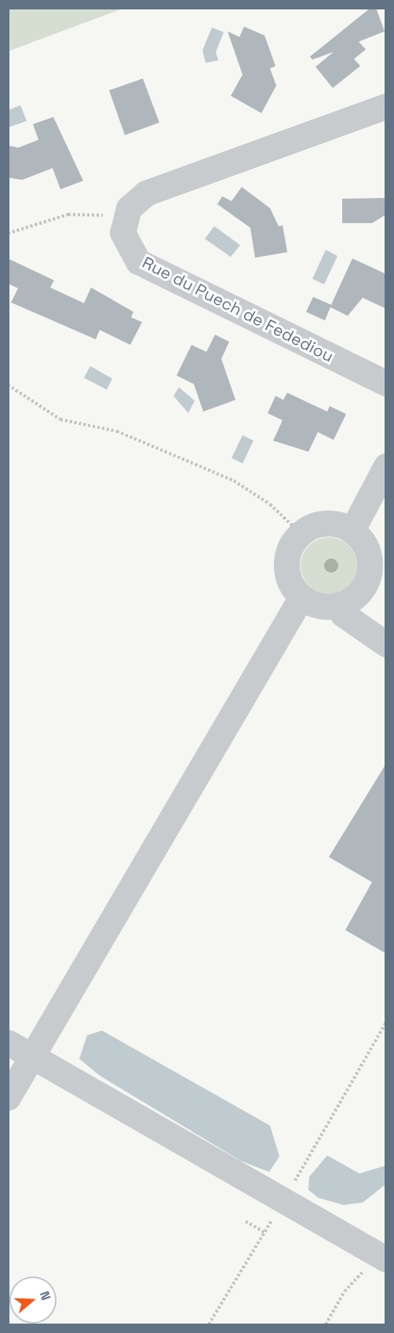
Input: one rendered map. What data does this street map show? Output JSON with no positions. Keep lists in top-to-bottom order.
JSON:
{
  "streets": {
    "street": ["Rue du Puech de Fedediou"]
  },
  "north": "right"
}
